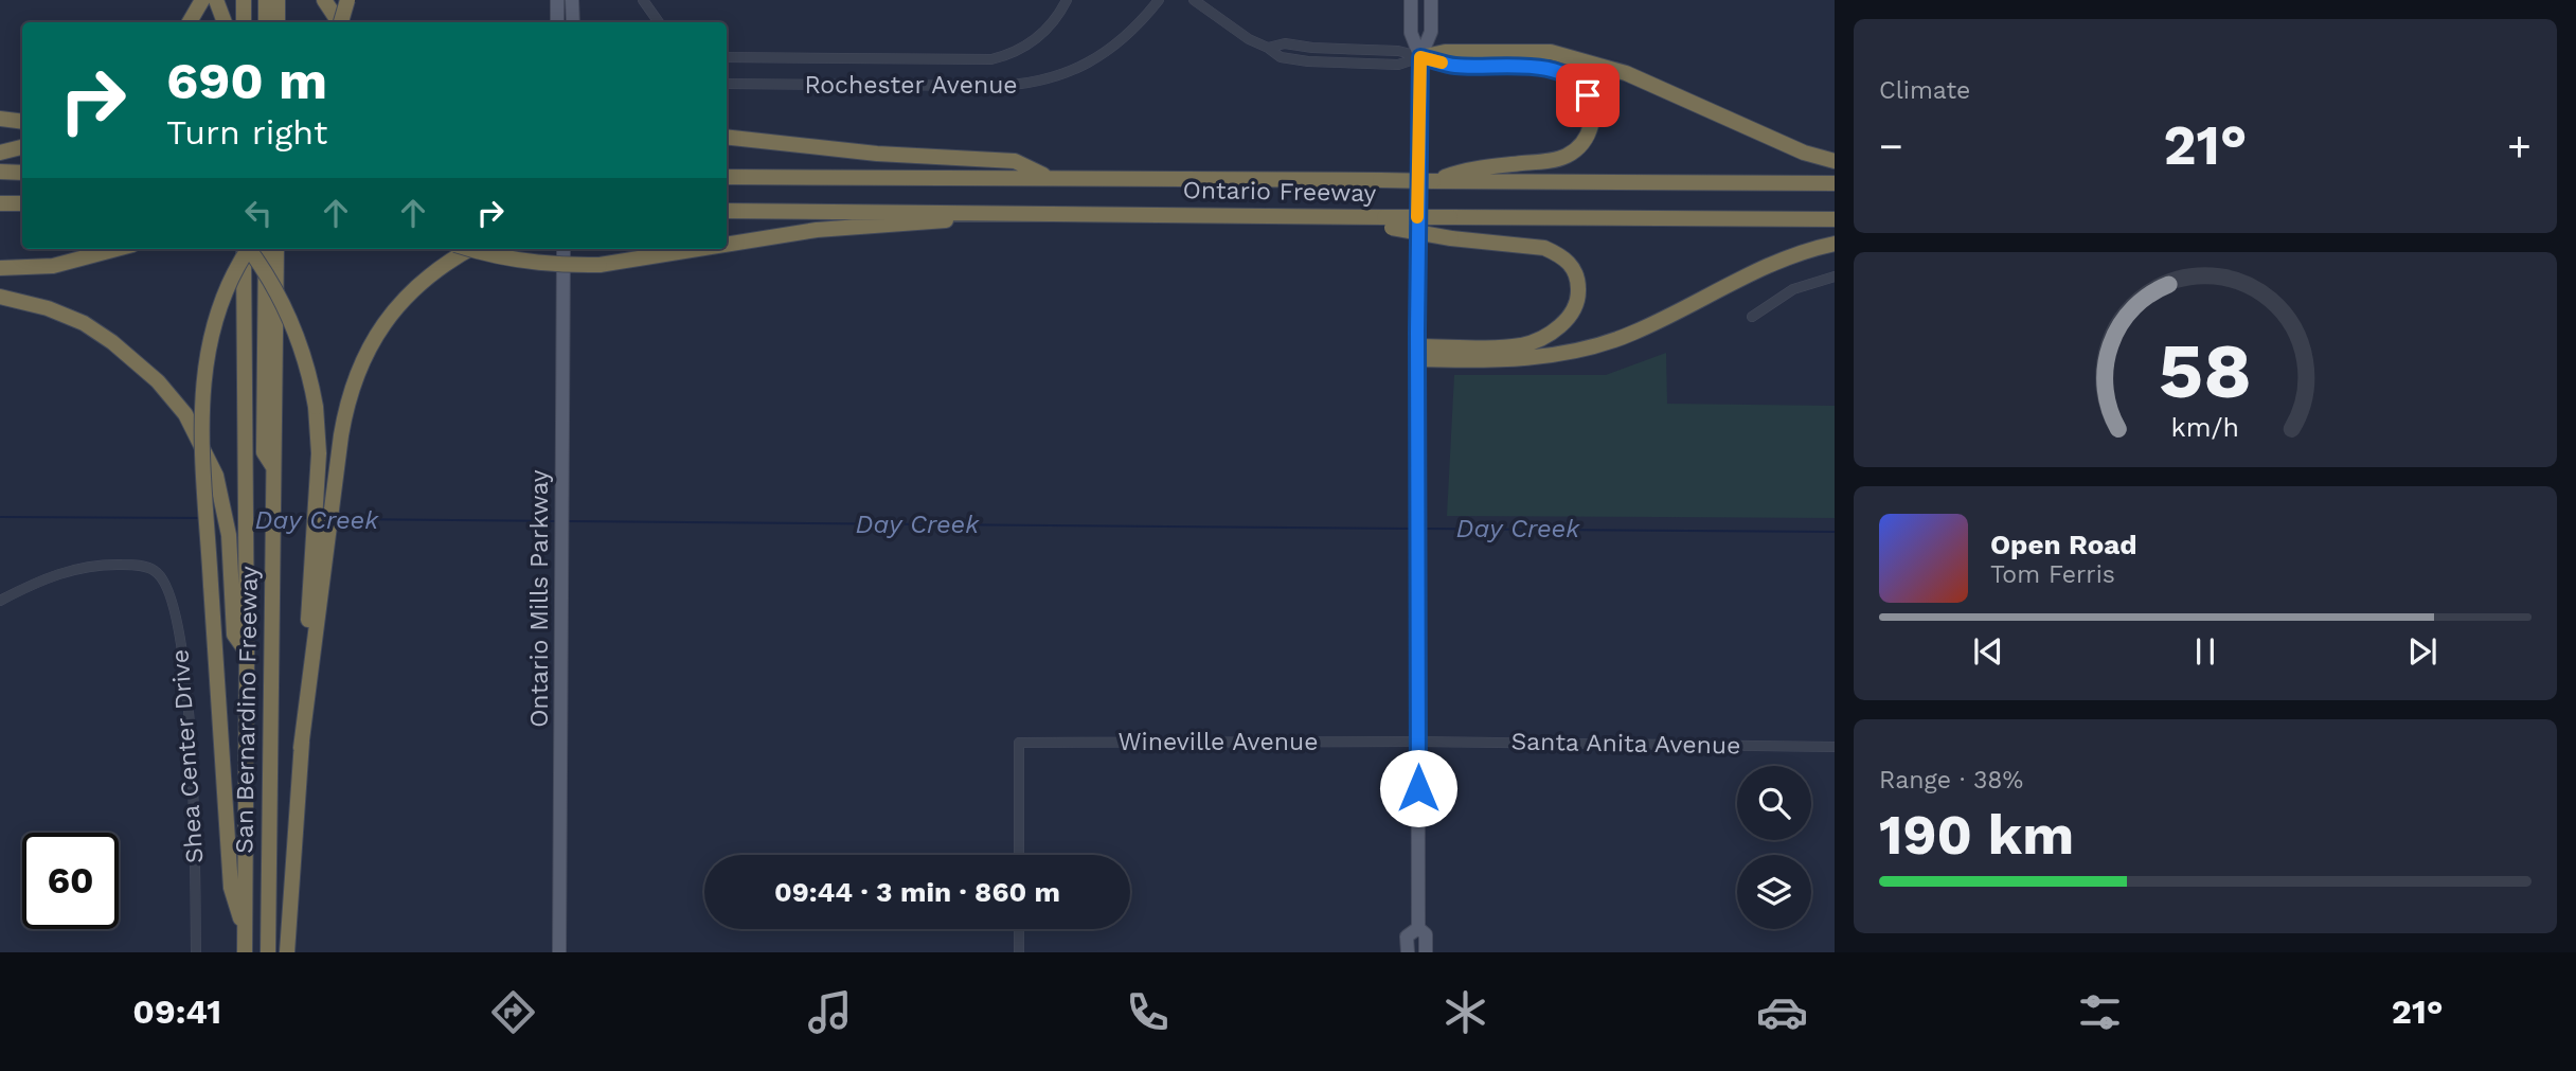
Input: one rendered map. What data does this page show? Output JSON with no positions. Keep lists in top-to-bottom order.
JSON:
{
  "streets": {
    "highway": ["Ontario Freeway", "San Bernardino Freeway"],
    "main road": ["Ontario Mills Parkway"],
    "street": [
      "Rochester Avenue",
      "Wineville Avenue",
      "Santa Anita Avenue",
      "Shea Center Drive"
    ]
  },
  "crossings": [
    ["Wineville Avenue", "Santa Anita Avenue"]
  ],
  "water": ["Day Creek"],
  "page": {
    "tile": [
      "Climate",
      ["Range · 38%", "190 km"]
    ],
    "turn": ["690 m", "Turn right"],
    "heat": ["−", "21°", "+"],
    "song": ["Open Road", "Tom Ferris"],
    "limit": "60",
    "trip": "09:44 · 3 min · 860 m",
    "tabs": ["09:41", "21°"],
    "gauge": ["58", "km/h"]
  }
}
